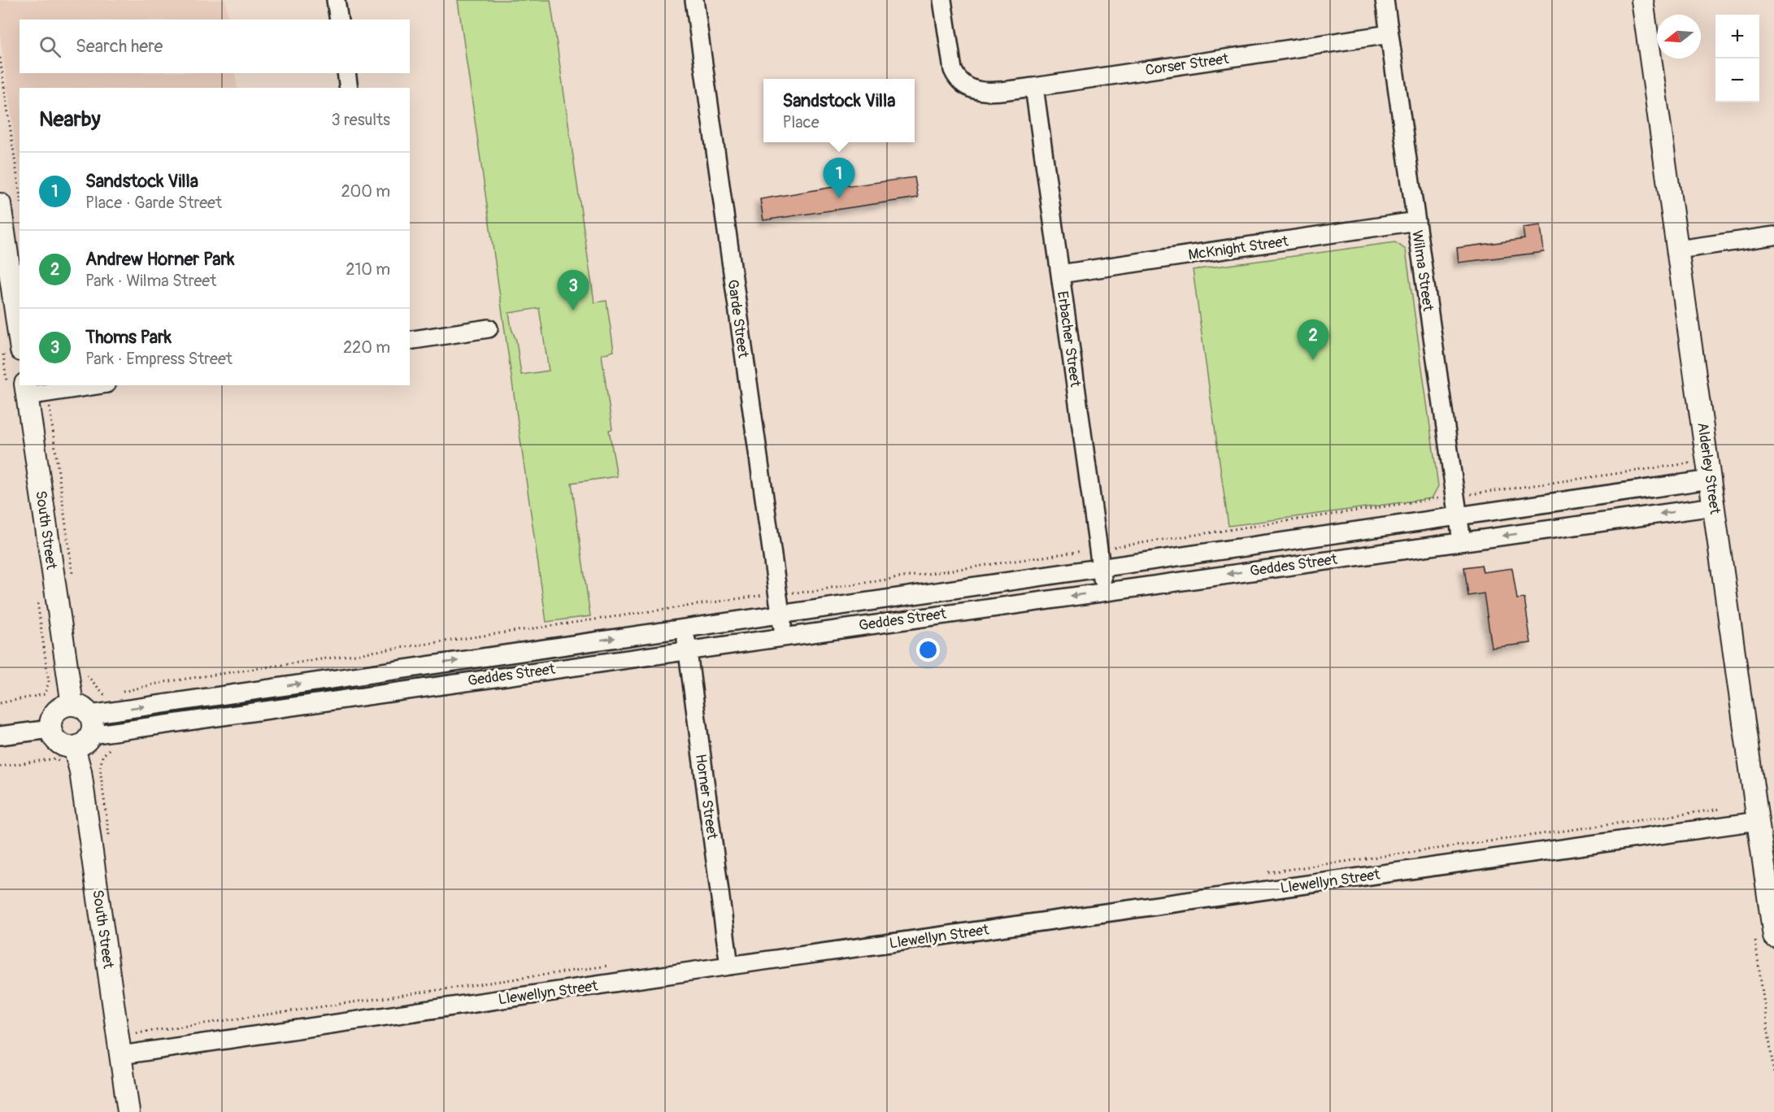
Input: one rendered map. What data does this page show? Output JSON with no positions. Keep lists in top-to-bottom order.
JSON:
{
  "streets": {
    "street": [
      "Corser Street",
      "McKnight Street",
      "Wilma Street",
      "Garde Street",
      "Erbacher Street",
      "Alderley Street",
      "South Street",
      "Geddes Street",
      "Horner Street",
      "Llewellyn Street"
    ]
  },
  "crossings": [
    ["Corser Street", "Wilma Street"],
    ["Corser Street", "Erbacher Street"],
    ["McKnight Street", "Wilma Street"],
    ["McKnight Street", "Erbacher Street"],
    ["Wilma Street", "Geddes Street"],
    ["Garde Street", "Geddes Street"],
    ["Erbacher Street", "Geddes Street"],
    ["Alderley Street", "Geddes Street"],
    ["Alderley Street", "Llewellyn Street"],
    ["South Street", "Geddes Street"],
    ["South Street", "Llewellyn Street"],
    ["Geddes Street", "Horner Street"],
    ["Horner Street", "Llewellyn Street"]
  ],
  "north": "left",
  "page": {
    "map_buttons": ["+", "−"],
    "search": "Search here",
    "popup": ["Sandstock Villa", "Place"],
    "heading": ["Nearby", "3 results"],
    "list": [
      {
        "mark": "1",
        "name": "Sandstock Villa",
        "note": "Place · Garde Street",
        "value": "200 m"
      },
      {
        "mark": "2",
        "name": "Andrew Horner Park",
        "note": "Park · Wilma Street",
        "value": "210 m"
      },
      {
        "mark": "3",
        "name": "Thoms Park",
        "note": "Park · Empress Street",
        "value": "220 m"
      }
    ],
    "pins": ["1", "3", "2"]
  }
}
